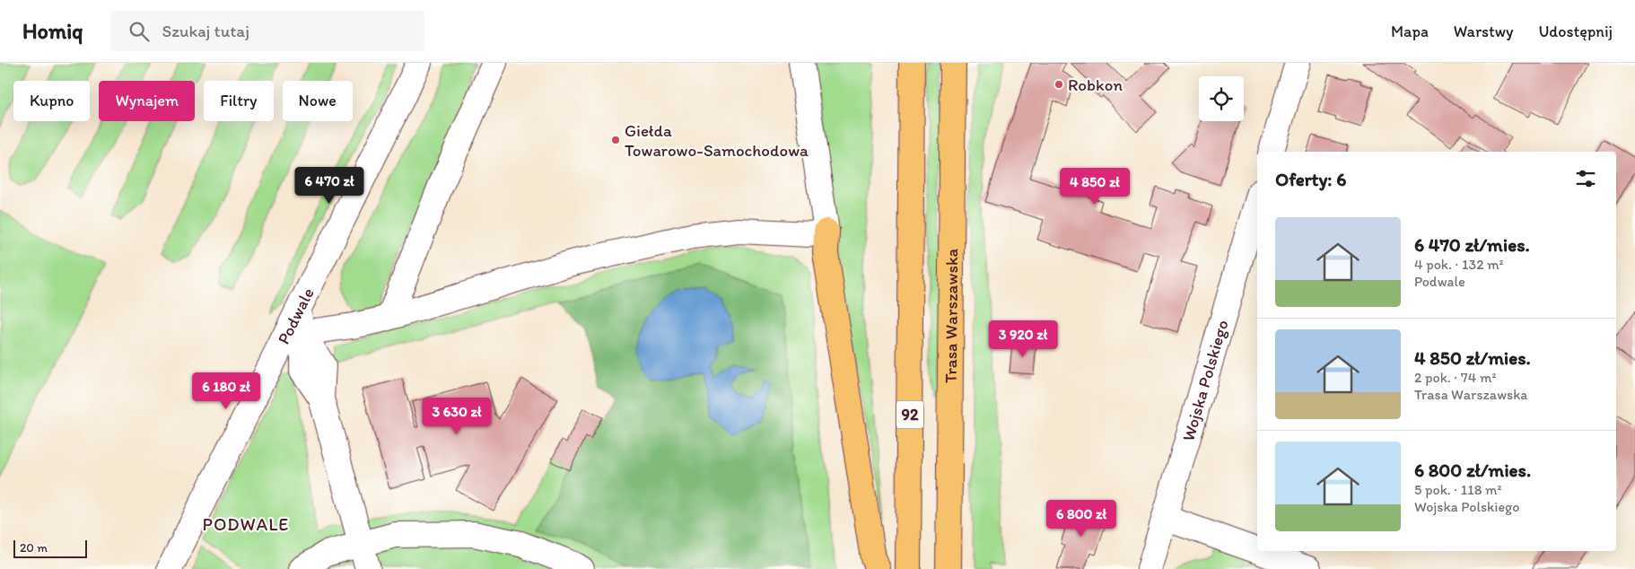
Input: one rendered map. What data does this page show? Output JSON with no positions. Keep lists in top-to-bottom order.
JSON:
{
  "streets": {
    "main road": ["Trasa Warszawska", "92"],
    "street": ["Podwale", "Wojska Polskiego"]
  },
  "districts": ["PODWALE"],
  "places": ["Robkon", "Giełda Towarowo-Samochodowa"],
  "scale_bar": "20 m",
  "page": {
    "header": "Homiq",
    "search": "Szukaj tutaj",
    "nav": ["Mapa", "Warstwy", "Udostępnij"],
    "chip": [
      "Kupno",
      "Wynajem",
      "Filtry",
      "Nowe"
    ],
    "heading": "Oferty: 6",
    "price": [
      "6 470 zł",
      "4 850 zł",
      "3 920 zł",
      "6 180 zł",
      "3 630 zł",
      "6 800 zł"
    ],
    "list": [
      {
        "name": "6 470 zł/mies.",
        "note": "4 pok. · 132 m² · Podwale"
      },
      {
        "name": "4 850 zł/mies.",
        "note": "2 pok. · 74 m² · Trasa Warszawska"
      },
      {
        "name": "6 800 zł/mies.",
        "note": "5 pok. · 118 m² · Wojska Polskiego"
      }
    ],
    "scale": "20 m"
  }
}
